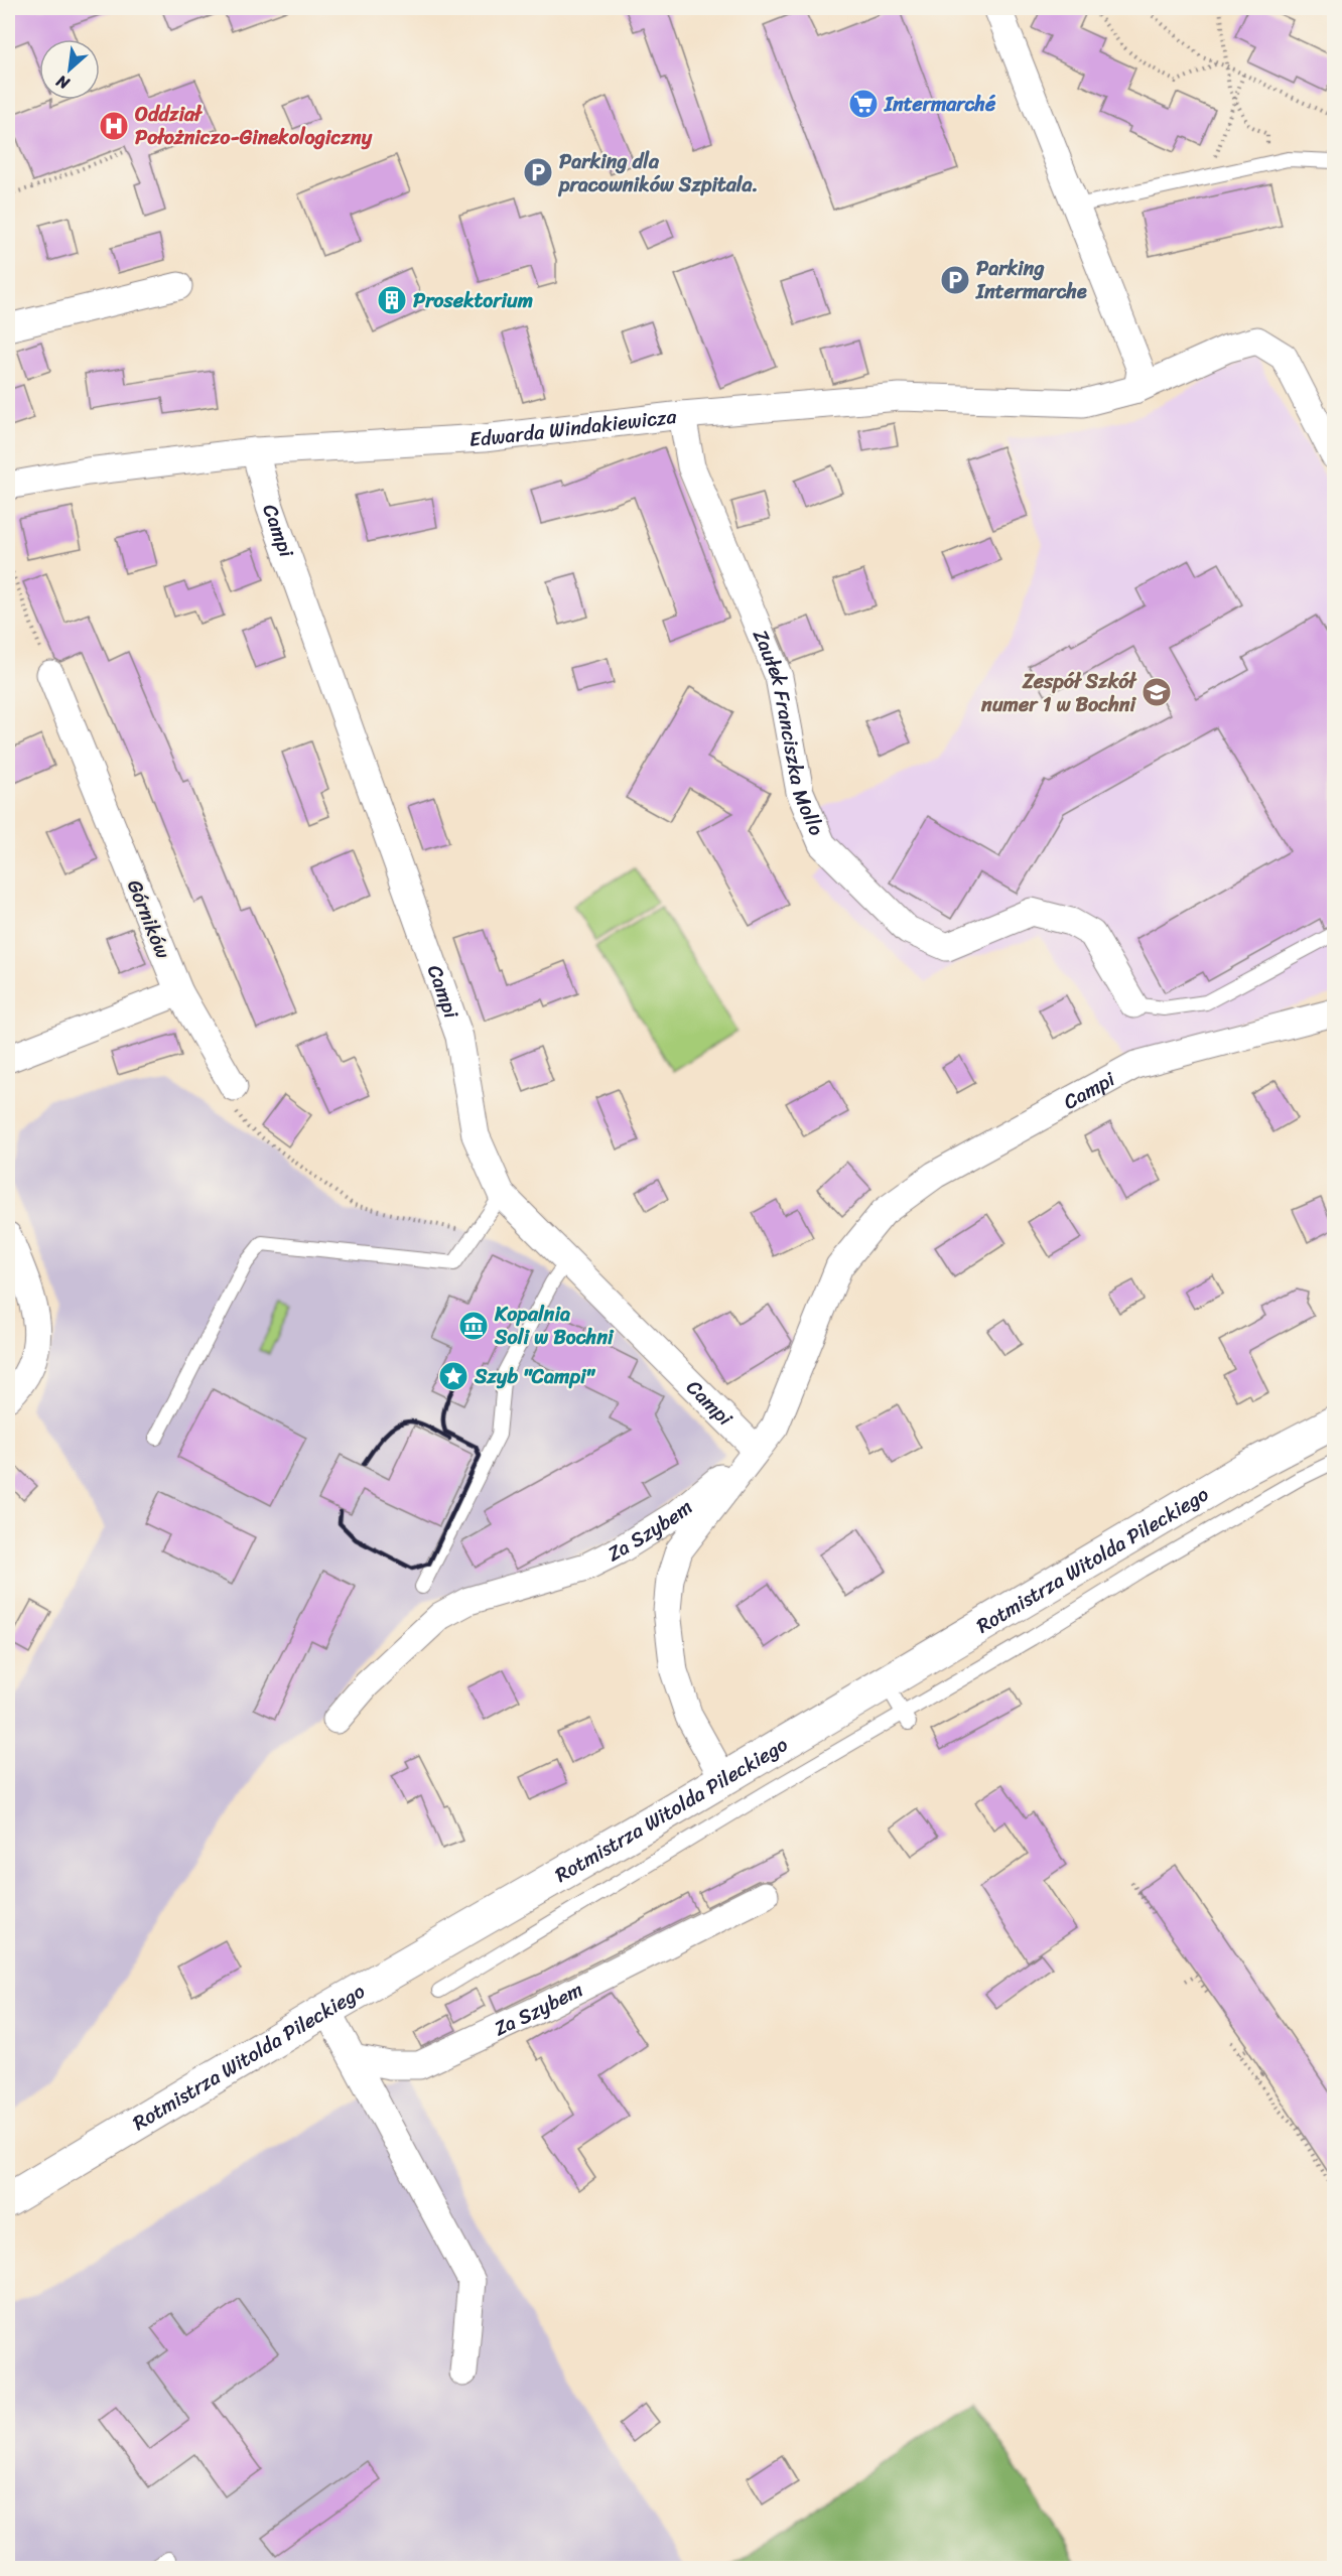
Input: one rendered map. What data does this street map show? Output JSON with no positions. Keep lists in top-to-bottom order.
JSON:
{
  "streets": {
    "main road": ["Rotmistrza Witolda Pileckiego"],
    "street": [
      "Edwarda Windakiewicza",
      "Campi",
      "Zaułek Franciszka Mollo",
      "Górników",
      "Za Szybem"
    ]
  },
  "crossings": [
    ["Edwarda Windakiewicza", "Campi"],
    ["Edwarda Windakiewicza", "Zaułek Franciszka Mollo"],
    ["Campi", "Za Szybem"],
    ["Campi", "Rotmistrza Witolda Pileckiego"]
  ],
  "places": {
    "supermarket": ["Intermarché"],
    "hospital": ["Oddział Położniczo-Ginekologiczny"],
    "parking": ["Parking dla pracowników Szpitala.", "Parking Intermarche"],
    "building": ["Prosektorium"],
    "school or university": ["Zespół Szkół numer 1 w Bochni"],
    "museum": ["Kopalnia Soli w Bochni"],
    "place": ["Szyb \"Campi\""]
  },
  "north": "bottom left"
}
